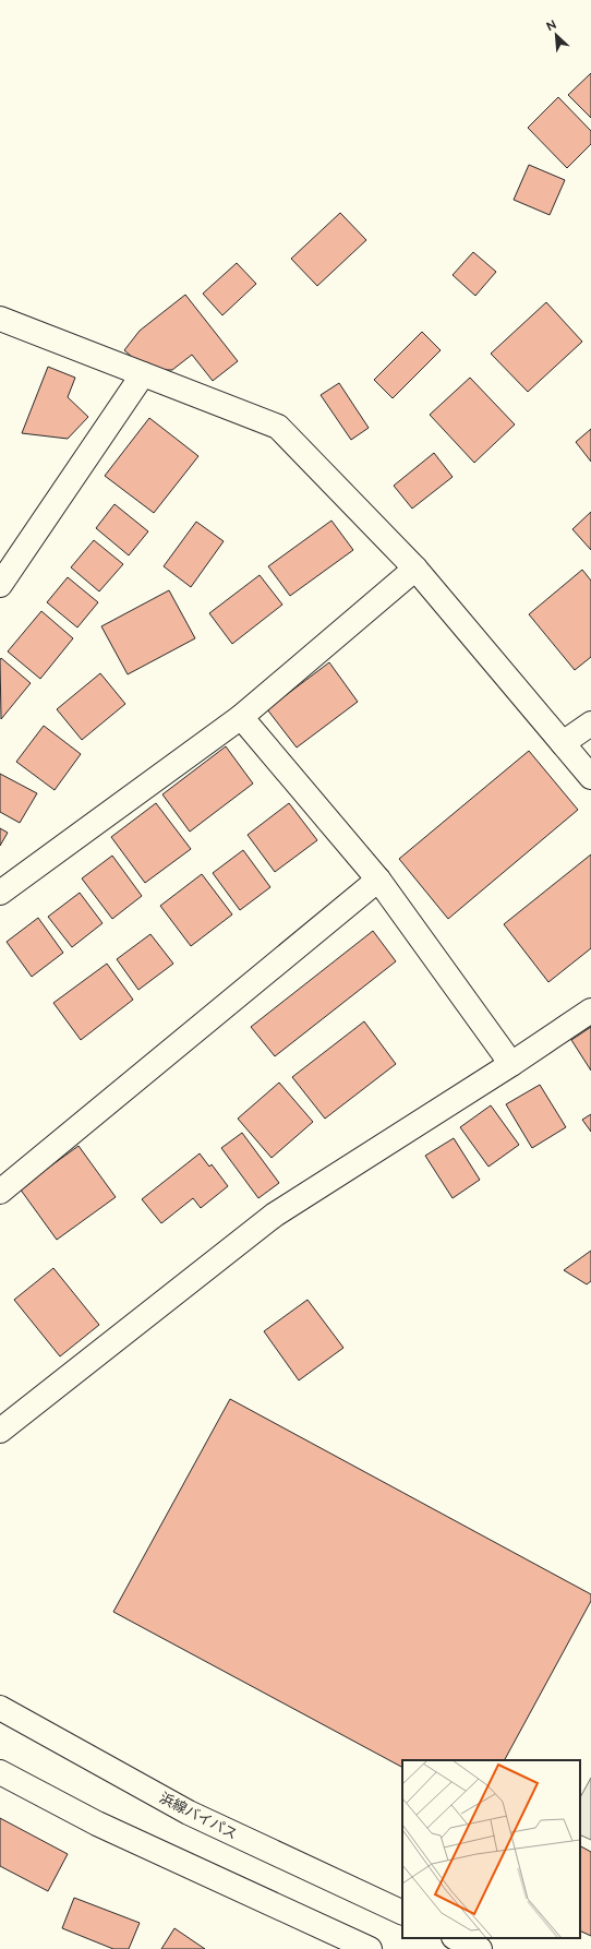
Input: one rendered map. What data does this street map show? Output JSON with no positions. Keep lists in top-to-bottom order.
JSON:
{
  "streets": {
    "main road": ["浜線バイパス"]
  },
  "north": "top left"
}
